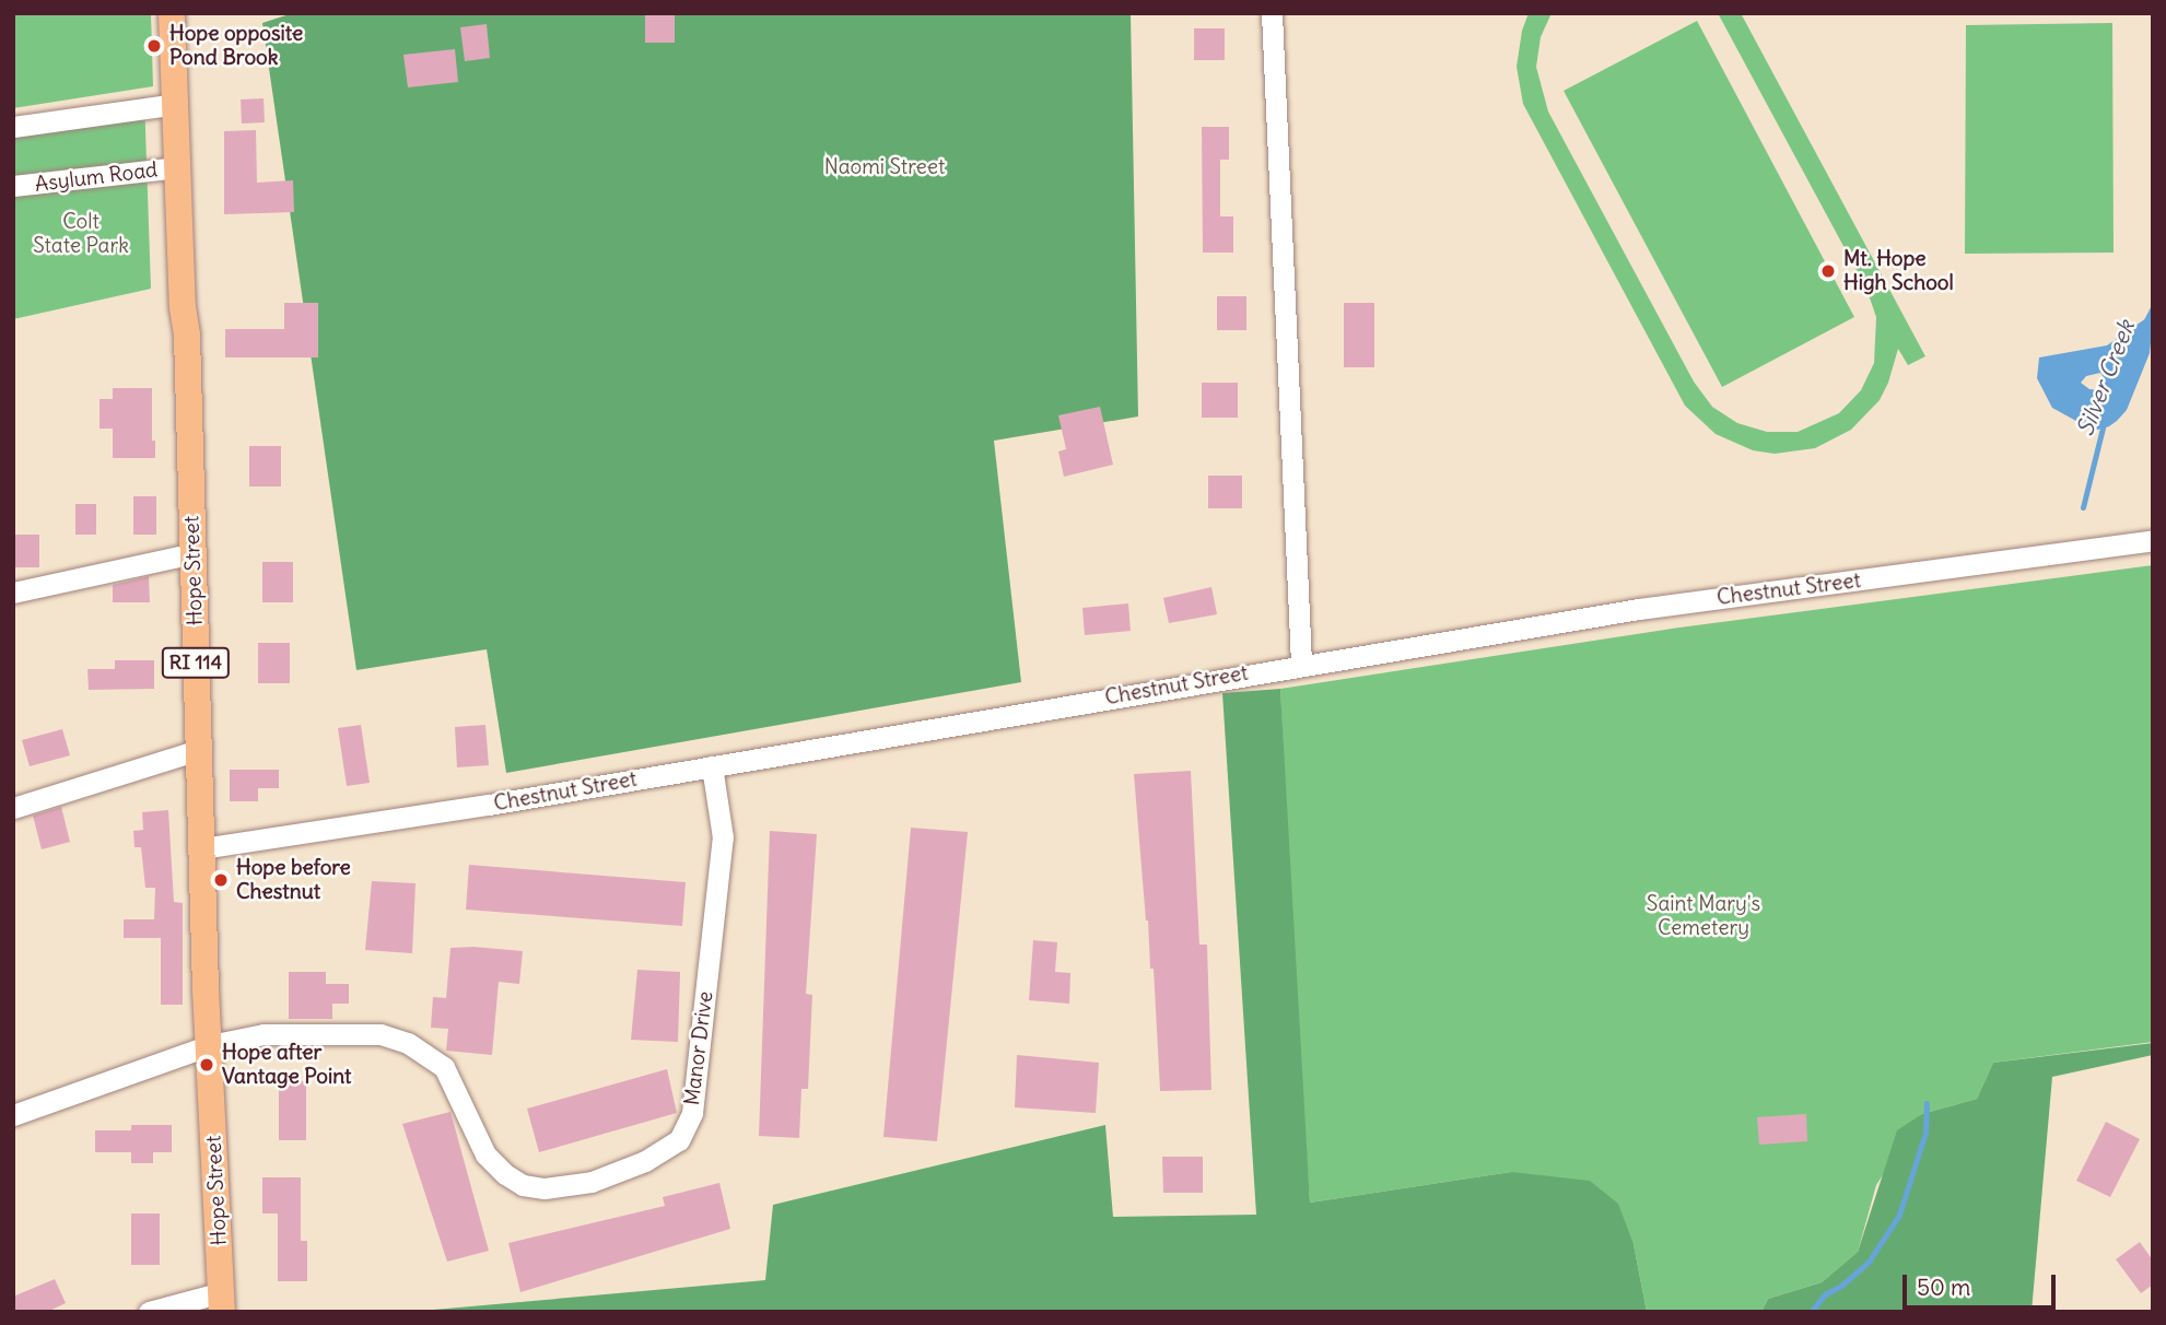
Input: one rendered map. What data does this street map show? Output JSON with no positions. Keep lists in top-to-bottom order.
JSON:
{
  "streets": {
    "main road": ["Hope Street", "RI 114"],
    "street": ["Asylum Road", "Chestnut Street", "Manor Drive"]
  },
  "crossings": [
    ["Asylum Road", "Hope Street"],
    ["Hope Street", "Chestnut Street"],
    ["Hope Street", "Manor Drive"],
    ["Chestnut Street", "Manor Drive"]
  ],
  "water": ["Silver Creek"],
  "parks": ["Naomi Street", "Colt State Park", "Saint Mary's Cemetery"],
  "places": [
    "Hope opposite Pond Brook",
    "Mt. Hope High School",
    "Hope before Chestnut",
    "Hope after Vantage Point"
  ],
  "scale_bar": "50 m"
}
